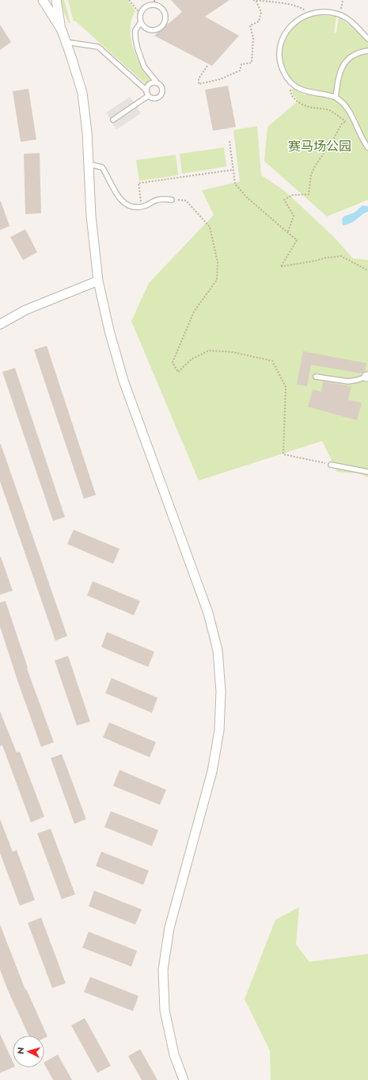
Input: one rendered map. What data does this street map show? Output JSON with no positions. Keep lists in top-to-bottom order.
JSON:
{
  "parks": ["赛马场公园"],
  "north": "left"
}
